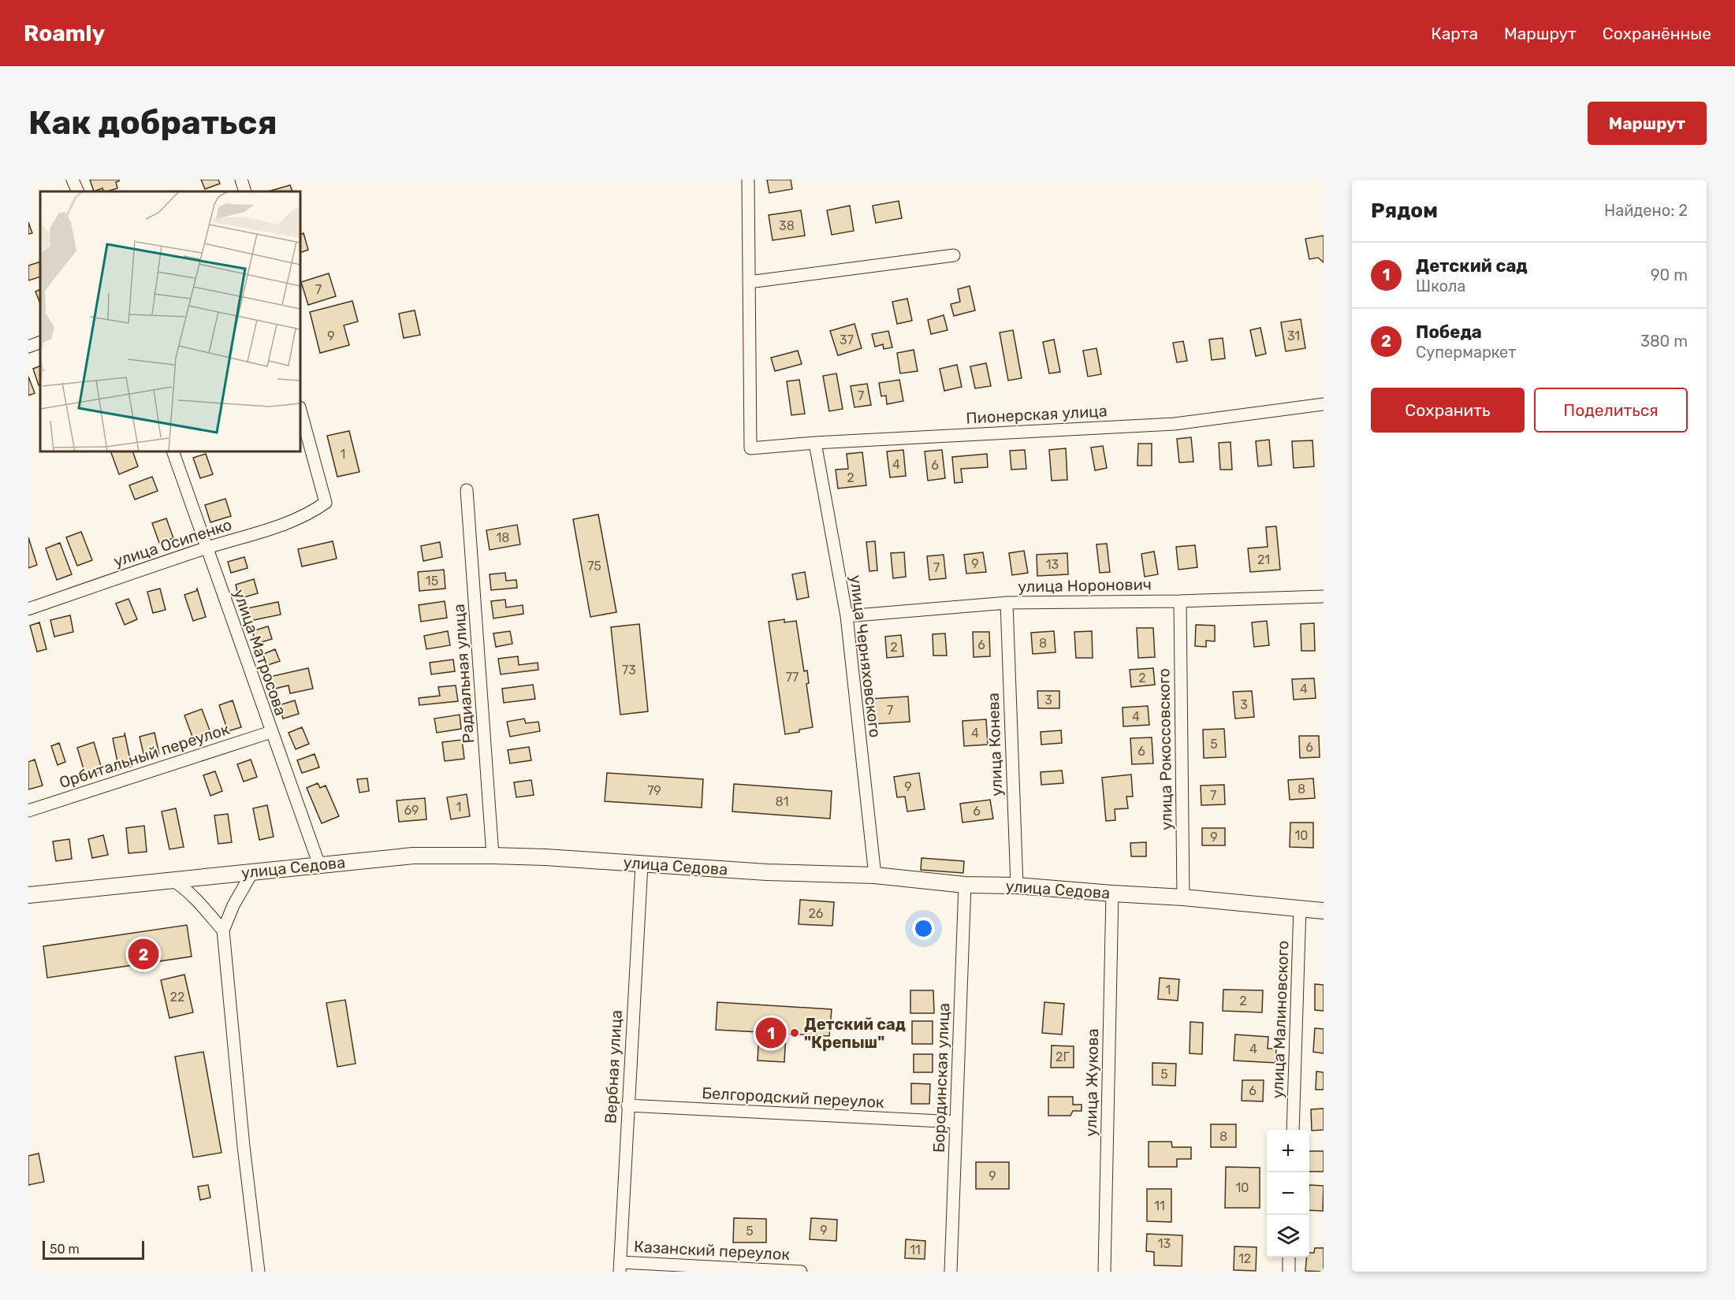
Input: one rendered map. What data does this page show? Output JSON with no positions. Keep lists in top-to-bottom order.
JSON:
{
  "streets": {
    "street": [
      "Пионерская улица",
      "улица Осипенко",
      "улица Норонович",
      "улица Матросова",
      "улица Черняховского",
      "Радиальная улица",
      "улица Конева",
      "улица Рокоссовского",
      "Орбитальный переулок",
      "улица Седова",
      "улица Малиновского",
      "Вербная улица",
      "Бородинская улица",
      "улица Жукова",
      "Белгородский переулок",
      "Казанский переулок"
    ]
  },
  "crossings": [
    ["Пионерская улица", "улица Черняховского"],
    ["улица Осипенко", "улица Матросова"],
    ["улица Норонович", "улица Черняховского"],
    ["улица Норонович", "улица Конева"],
    ["улица Норонович", "улица Рокоссовского"],
    ["улица Матросова", "Орбитальный переулок"],
    ["улица Матросова", "улица Седова"],
    ["улица Черняховского", "улица Седова"],
    ["Радиальная улица", "улица Седова"],
    ["улица Конева", "улица Седова"],
    ["улица Рокоссовского", "улица Седова"],
    ["улица Седова", "улица Малиновского"],
    ["улица Седова", "Вербная улица"],
    ["улица Седова", "Бородинская улица"],
    ["улица Седова", "улица Жукова"],
    ["Вербная улица", "Белгородский переулок"],
    ["Вербная улица", "Казанский переулок"],
    ["Бородинская улица", "Белгородский переулок"]
  ],
  "places": ["Детский сад \"Крепыш\""],
  "house_numbers": [
    "38",
    "7",
    "9",
    "31",
    "37",
    "7",
    "1",
    "4",
    "6",
    "2",
    "18",
    "21",
    "9",
    "13",
    "75",
    "7",
    "15",
    "8",
    "6",
    "2",
    "73",
    "77",
    "2",
    "4",
    "3",
    "3",
    "7",
    "4",
    "4",
    "5",
    "6",
    "6",
    "9",
    "8",
    "79",
    "7",
    "81",
    "1",
    "69",
    "6",
    "10",
    "9",
    "26",
    "1",
    "22",
    "2",
    "4",
    "2Г",
    "5",
    "6",
    "8",
    "9",
    "10",
    "11",
    "9",
    "5",
    "13",
    "11",
    "12"
  ],
  "scale_bar": "50 m",
  "page": {
    "header": "Roamly",
    "nav": ["Карта", "Маршрут", "Сохранённые"],
    "buttons": [
      "Маршрут",
      ["Сохранить", "Поделиться"]
    ],
    "title": "Как добраться",
    "heading": ["Рядом", "Найдено: 2"],
    "list": [
      {
        "mark": "1",
        "name": "Детский сад",
        "note": "Школа",
        "value": "90 m"
      },
      {
        "mark": "2",
        "name": "Победа",
        "note": "Супермаркет",
        "value": "380 m"
      }
    ],
    "pins": ["2", "1"],
    "map_buttons": ["+", "−"],
    "scale": "50 m"
  }
}
